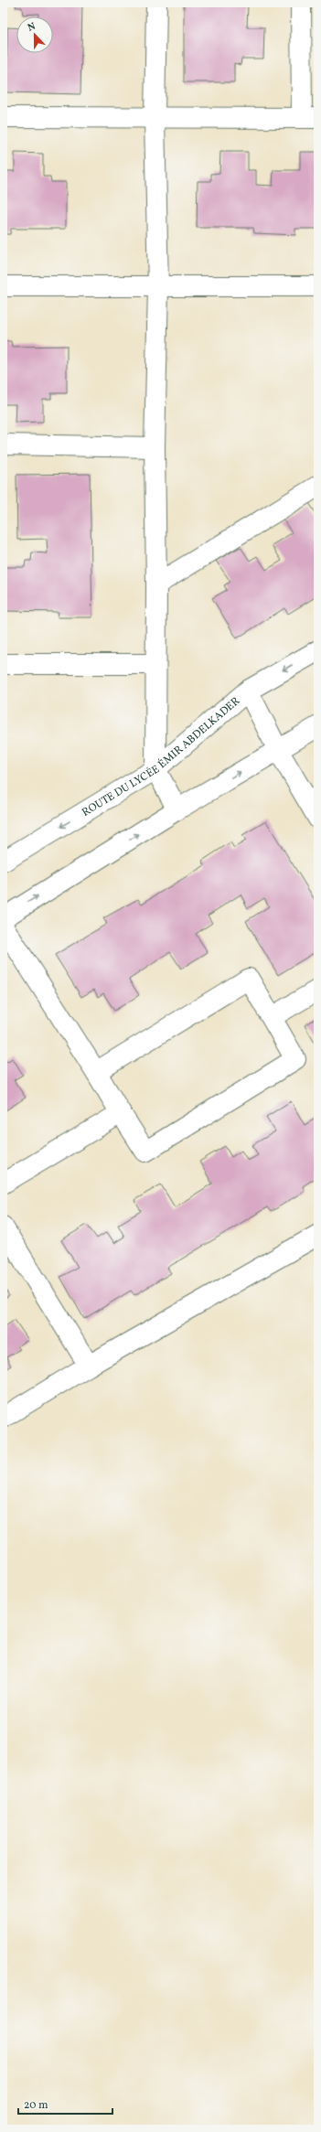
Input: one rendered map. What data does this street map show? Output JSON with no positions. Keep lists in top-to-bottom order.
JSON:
{
  "streets": {
    "street": ["ROUTE DU LYCÉE ÉMIR ABDELKADER"]
  },
  "scale_bar": "20 m",
  "north": "top"
}
